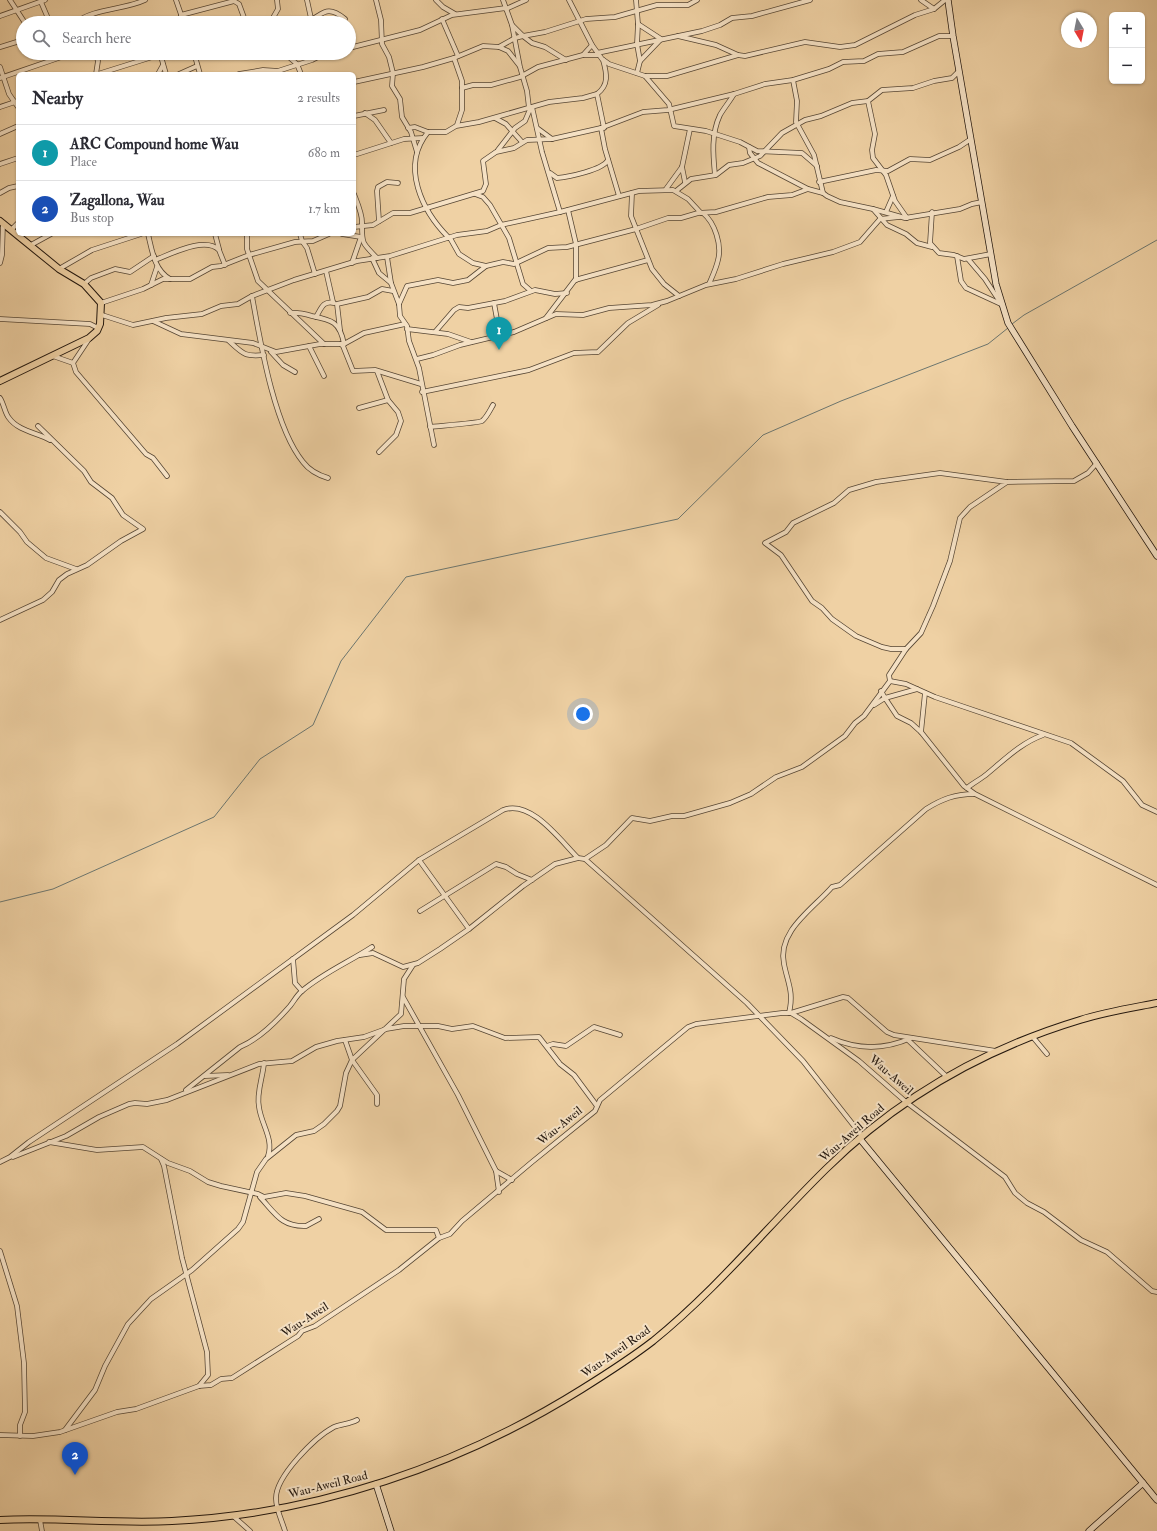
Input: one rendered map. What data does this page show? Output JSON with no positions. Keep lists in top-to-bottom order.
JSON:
{
  "streets": {
    "main road": ["Wau-Aweil Road"],
    "street": ["Wau-Aweil"]
  },
  "crossings": [
    ["Wau-Aweil", "Wau-Aweil Road"]
  ],
  "north": "bottom",
  "page": {
    "map_buttons": ["+", "−"],
    "search": "Search here",
    "heading": ["Nearby", "2 results"],
    "list": [
      {
        "mark": "1",
        "name": "ARC Compound home Wau",
        "note": "Place",
        "value": "680 m"
      },
      {
        "mark": "2",
        "name": "Zagallona, Wau",
        "note": "Bus stop",
        "value": "1.7 km"
      }
    ],
    "pins": ["1", "2"]
  }
}
